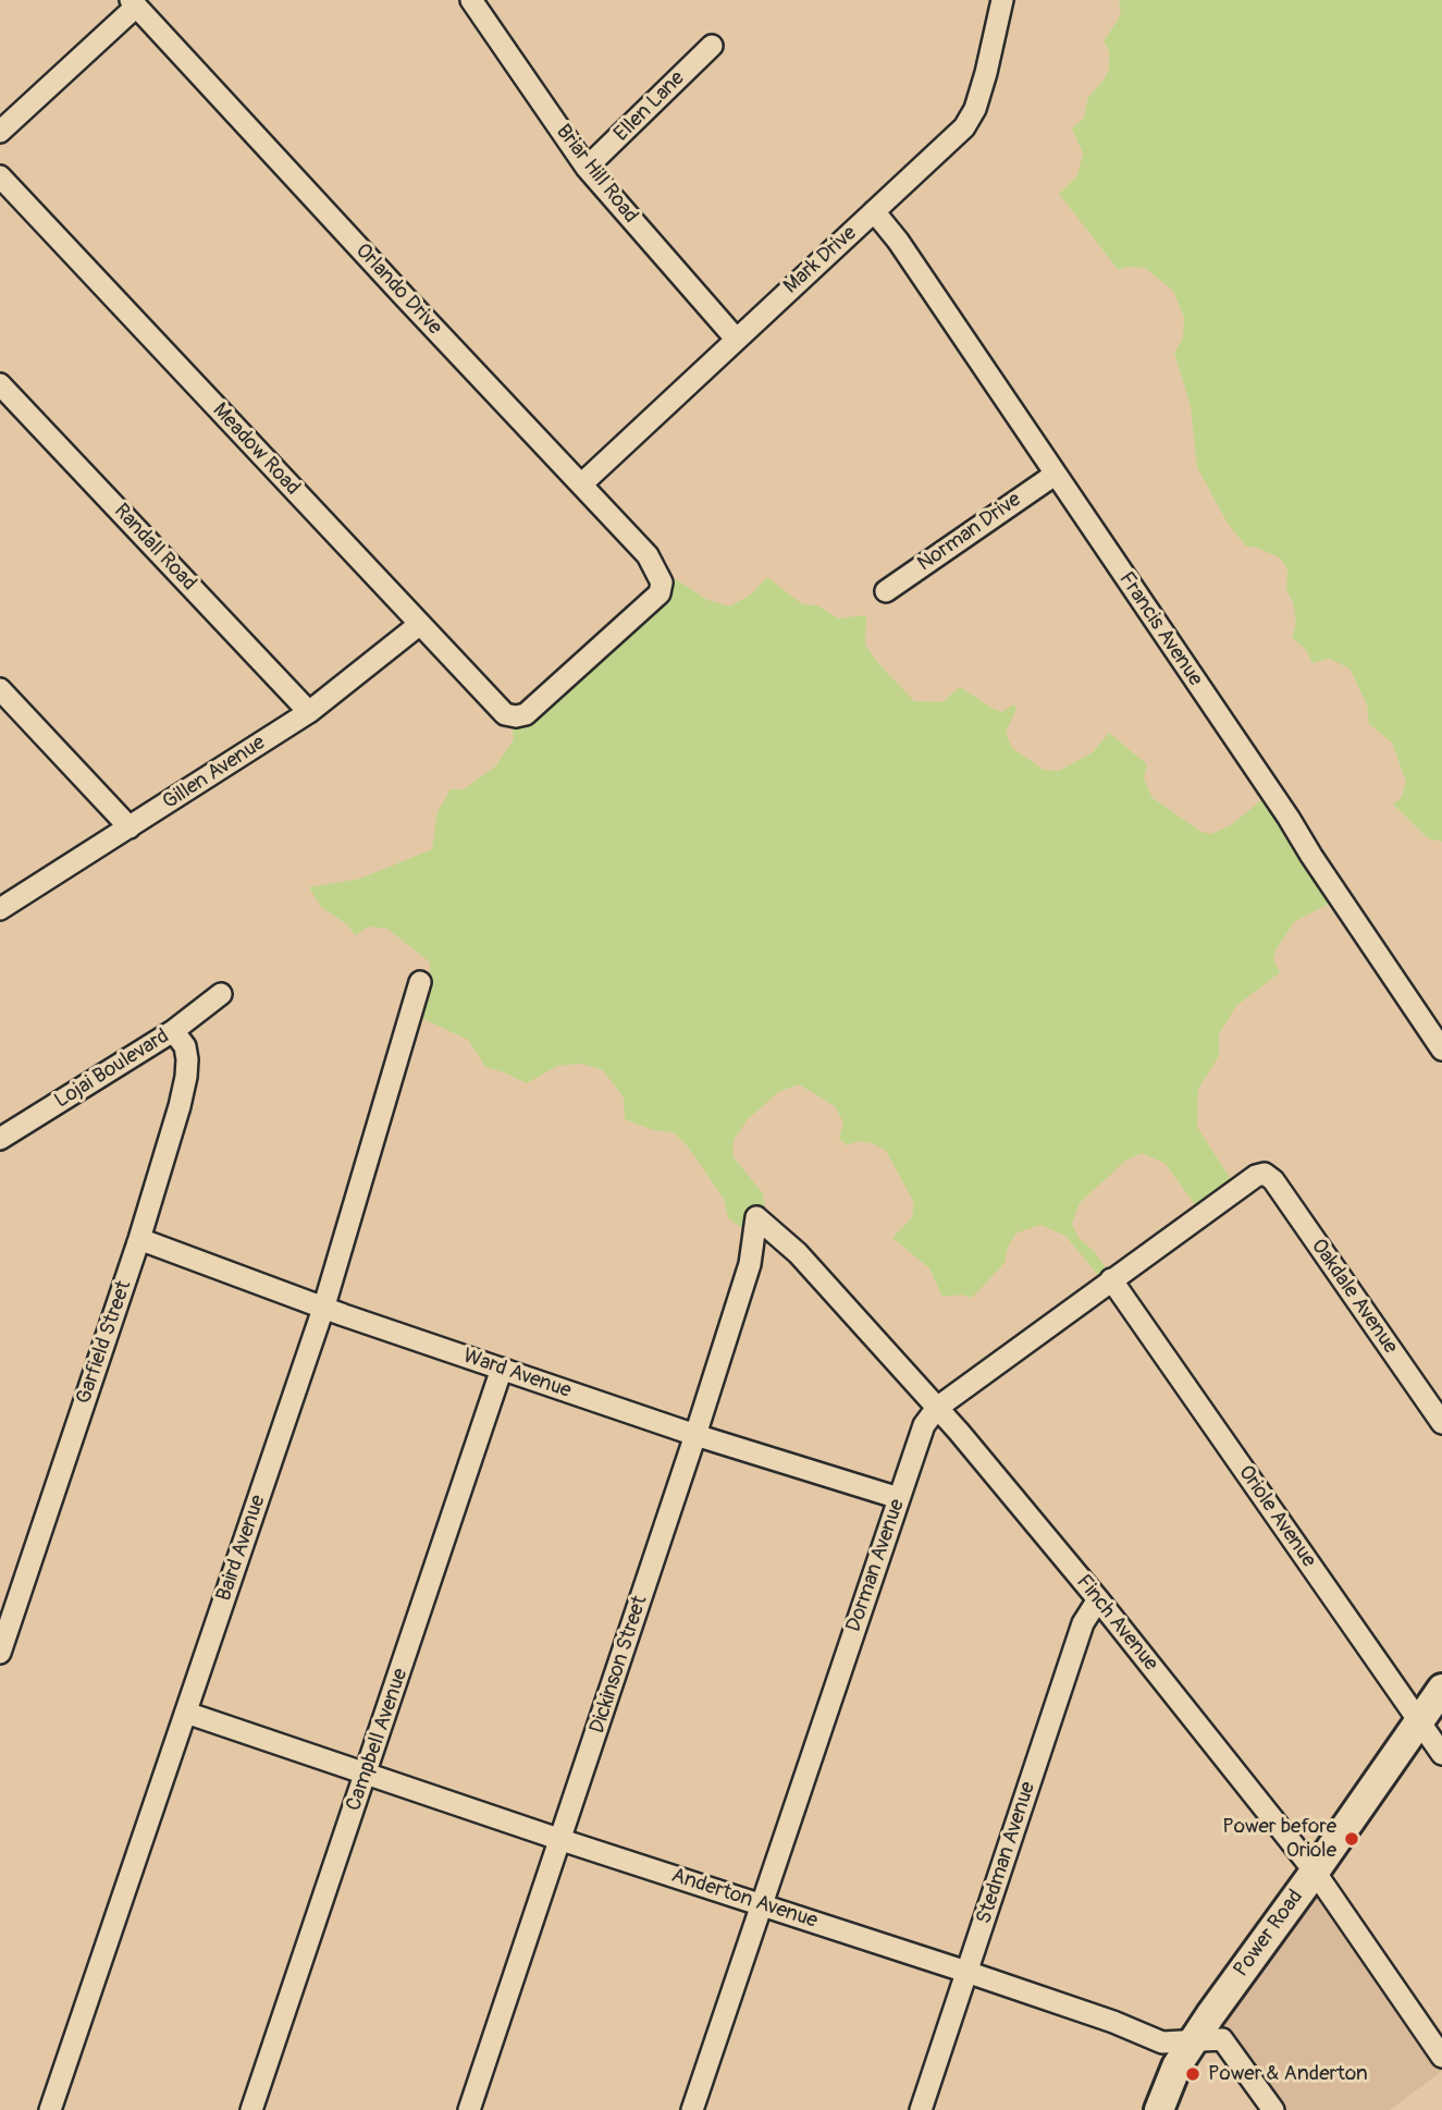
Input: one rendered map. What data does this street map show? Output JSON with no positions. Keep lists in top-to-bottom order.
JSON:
{
  "streets": {
    "main road": ["Power Road"],
    "street": [
      "Ellen Lane",
      "Briar Hill Road",
      "Mark Drive",
      "Orlando Drive",
      "Meadow Road",
      "Norman Drive",
      "Randall Road",
      "Francis Avenue",
      "Gillen Avenue",
      "Lojai Boulevard",
      "Oakdale Avenue",
      "Garfield Street",
      "Ward Avenue",
      "Oriole Avenue",
      "Baird Avenue",
      "Dorman Avenue",
      "Finch Avenue",
      "Dickinson Street",
      "Campbell Avenue",
      "Stedman Avenue",
      "Anderton Avenue"
    ]
  },
  "crossings": [
    ["Ellen Lane", "Briar Hill Road"],
    ["Briar Hill Road", "Mark Drive"],
    ["Mark Drive", "Orlando Drive"],
    ["Mark Drive", "Francis Avenue"],
    ["Orlando Drive", "Meadow Road"],
    ["Meadow Road", "Gillen Avenue"],
    ["Norman Drive", "Francis Avenue"],
    ["Randall Road", "Gillen Avenue"],
    ["Lojai Boulevard", "Garfield Street"],
    ["Oakdale Avenue", "Dorman Avenue"],
    ["Garfield Street", "Ward Avenue"],
    ["Ward Avenue", "Baird Avenue"],
    ["Ward Avenue", "Dorman Avenue"],
    ["Ward Avenue", "Dickinson Street"],
    ["Ward Avenue", "Campbell Avenue"],
    ["Oriole Avenue", "Dorman Avenue"],
    ["Oriole Avenue", "Power Road"],
    ["Baird Avenue", "Anderton Avenue"],
    ["Dorman Avenue", "Finch Avenue"],
    ["Dorman Avenue", "Anderton Avenue"],
    ["Finch Avenue", "Dickinson Street"],
    ["Finch Avenue", "Stedman Avenue"],
    ["Finch Avenue", "Power Road"],
    ["Dickinson Street", "Anderton Avenue"],
    ["Campbell Avenue", "Anderton Avenue"],
    ["Stedman Avenue", "Anderton Avenue"],
    ["Anderton Avenue", "Power Road"]
  ],
  "places": ["Power before Oriole", "Power & Anderton"]
}
